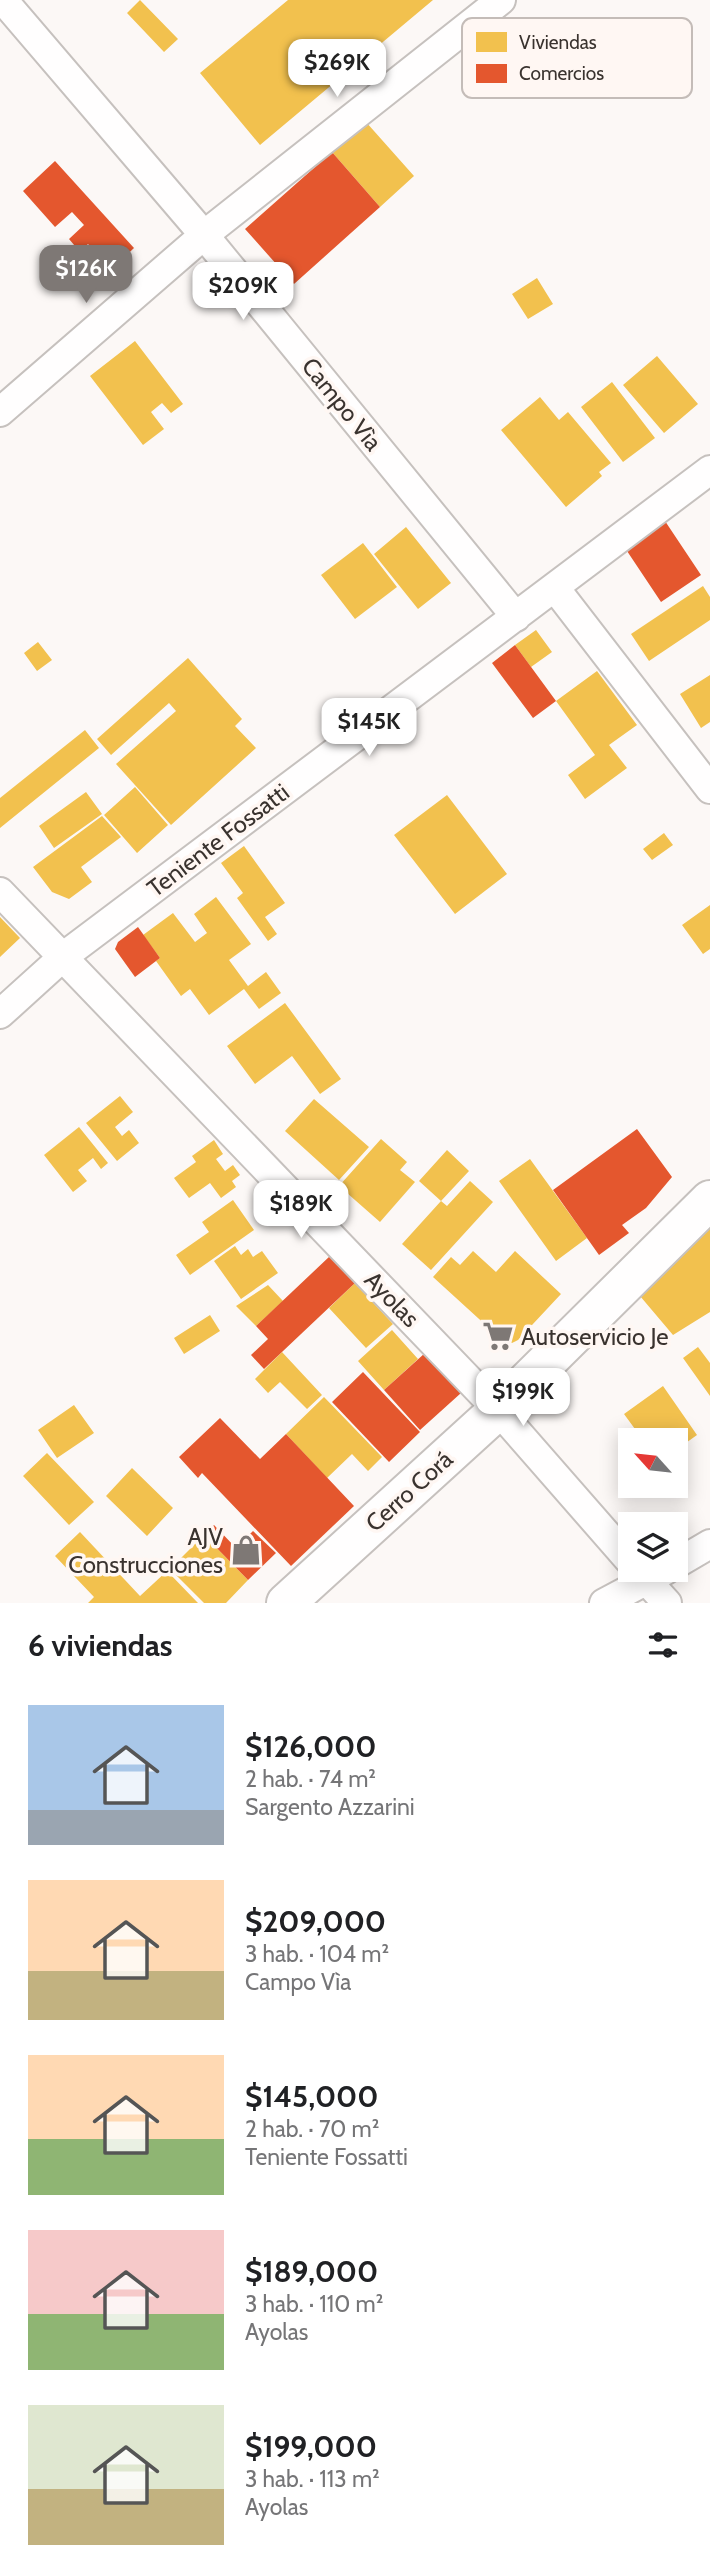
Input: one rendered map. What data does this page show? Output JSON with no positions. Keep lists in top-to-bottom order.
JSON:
{
  "streets": {
    "street": [
      "Campo Vìa",
      "Teniente Fossatti",
      "Ayolas",
      "Cerro Corá"
    ]
  },
  "crossings": [
    ["Campo Vìa", "Teniente Fossatti"],
    ["Teniente Fossatti", "Ayolas"],
    ["Ayolas", "Cerro Corá"]
  ],
  "places": {
    "supermarket": ["Autoservicio Je"],
    "shop": ["AJV Construcciones"]
  },
  "legend": ["Viviendas", "Comercios"],
  "north": "top left",
  "page": {
    "price": [
      "$269K",
      "$126K",
      "$209K",
      "$145K",
      "$189K",
      "$199K"
    ],
    "heading": "6 viviendas",
    "list": [
      {
        "name": "$126,000",
        "note": "2 hab. · 74 m² · Sargento Azzarini"
      },
      {
        "name": "$209,000",
        "note": "3 hab. · 104 m² · Campo Vìa"
      },
      {
        "name": "$145,000",
        "note": "2 hab. · 70 m² · Teniente Fossatti"
      },
      {
        "name": "$189,000",
        "note": "3 hab. · 110 m² · Ayolas"
      },
      {
        "name": "$199,000",
        "note": "3 hab. · 113 m² · Ayolas"
      }
    ]
  }
}
